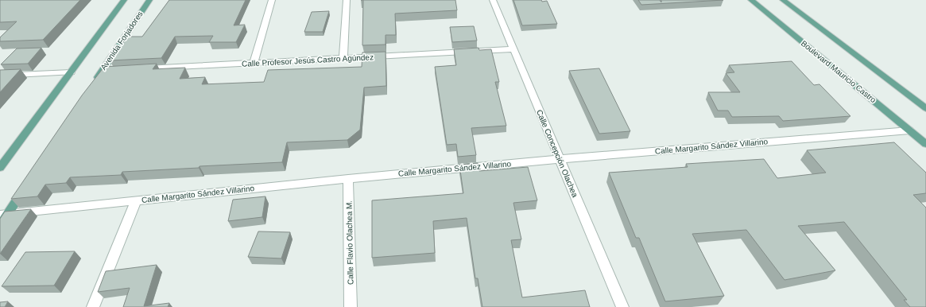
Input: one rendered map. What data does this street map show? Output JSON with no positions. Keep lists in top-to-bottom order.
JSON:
{
  "streets": {
    "main road": ["Avenida Forjadores", "Boulevard Mauricio Castro"],
    "street": [
      "Calle Profesor Jesús Castro Agúndez",
      "Calle Margarito Sández Villarino",
      "Calle Concepción Olachea",
      "Calle Flavio Olachea M."
    ]
  },
  "crossings": [
    ["Calle Profesor Jesús Castro Agúndez", "Calle Concepción Olachea"],
    ["Boulevard Mauricio Castro", "Calle Margarito Sández Villarino"],
    ["Calle Margarito Sández Villarino", "Calle Concepción Olachea"],
    ["Calle Margarito Sández Villarino", "Calle Flavio Olachea M."]
  ]
}
